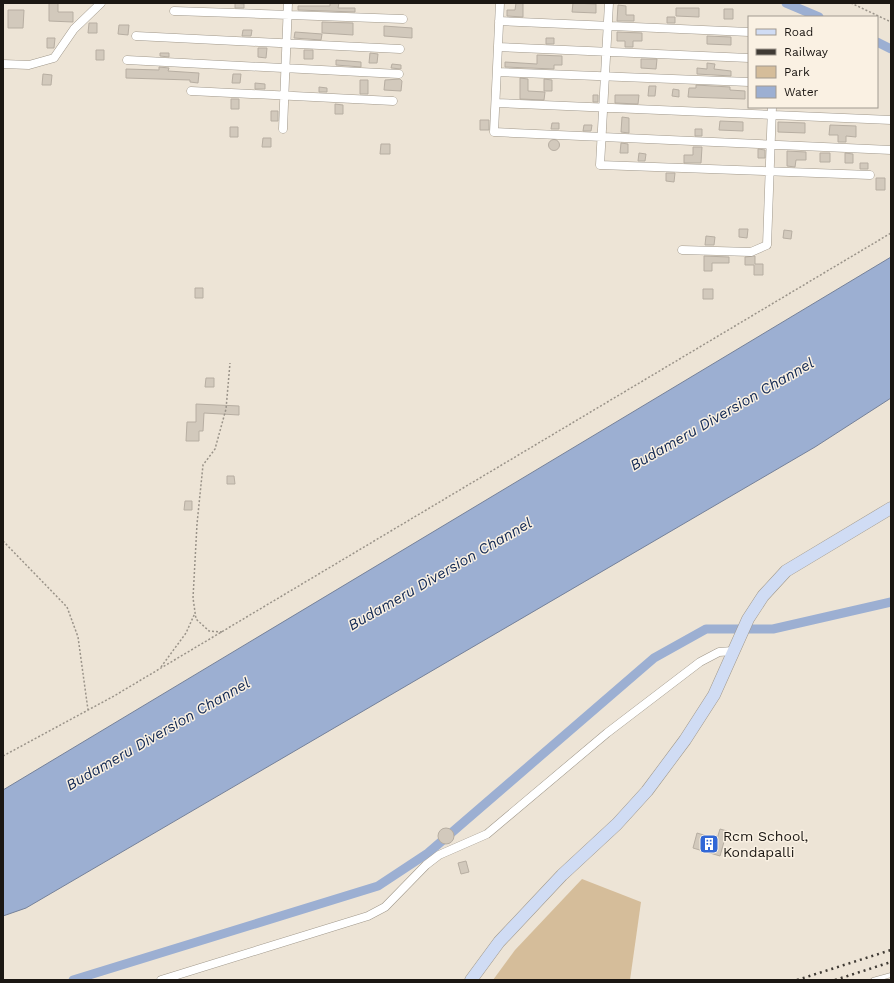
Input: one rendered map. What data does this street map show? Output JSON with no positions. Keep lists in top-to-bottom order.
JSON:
{
  "water": ["Budameru Diversion Channel"],
  "places": {
    "building": ["Rcm School, Kondapalli"]
  },
  "legend": [
    "Road",
    "Railway",
    "Park",
    "Water"
  ]
}
